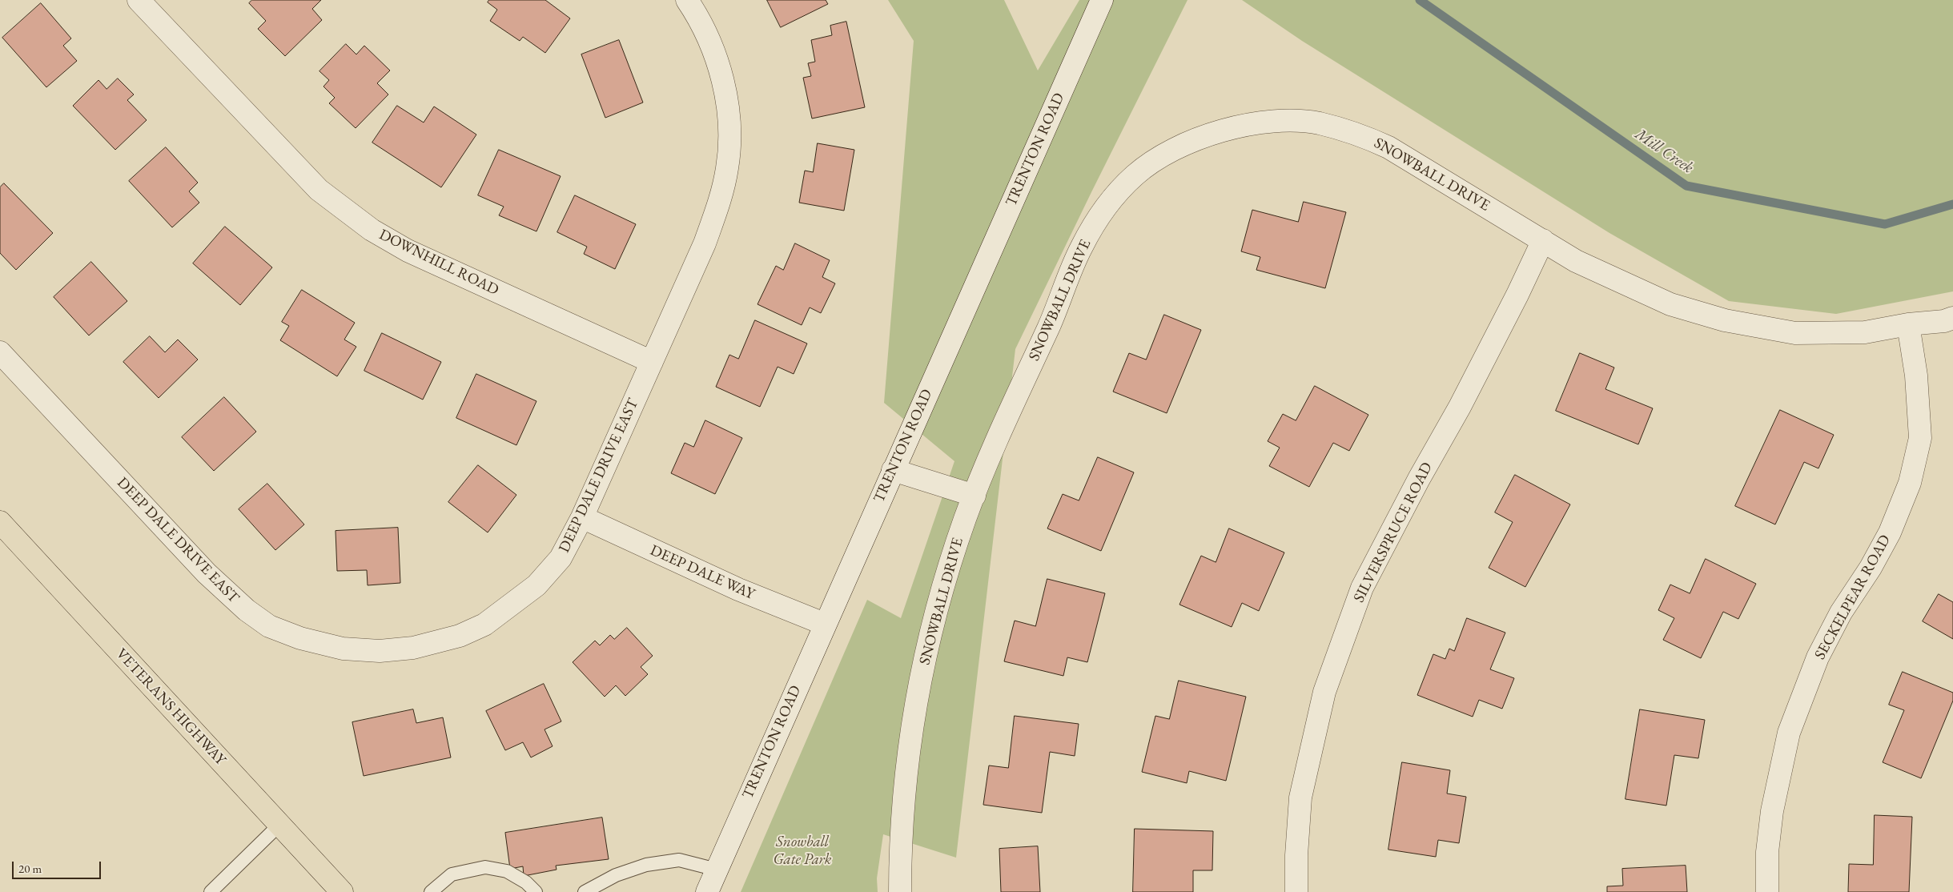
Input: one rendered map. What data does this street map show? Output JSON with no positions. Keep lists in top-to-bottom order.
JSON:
{
  "streets": {
    "main road": ["VETERANS HIGHWAY"],
    "street": [
      "TRENTON ROAD",
      "SNOWBALL DRIVE",
      "DOWNHILL ROAD",
      "DEEP DALE DRIVE EAST",
      "SILVERSPRUCE ROAD",
      "DEEP DALE WAY",
      "SECKELPEAR ROAD"
    ]
  },
  "crossings": [
    ["TRENTON ROAD", "DEEP DALE WAY"],
    ["SNOWBALL DRIVE", "SILVERSPRUCE ROAD"],
    ["SNOWBALL DRIVE", "SECKELPEAR ROAD"],
    ["DOWNHILL ROAD", "DEEP DALE DRIVE EAST"],
    ["DEEP DALE DRIVE EAST", "DEEP DALE WAY"]
  ],
  "water": ["Mill Creek"],
  "parks": ["Snowball Gate Park"],
  "scale_bar": "20 m"
}
